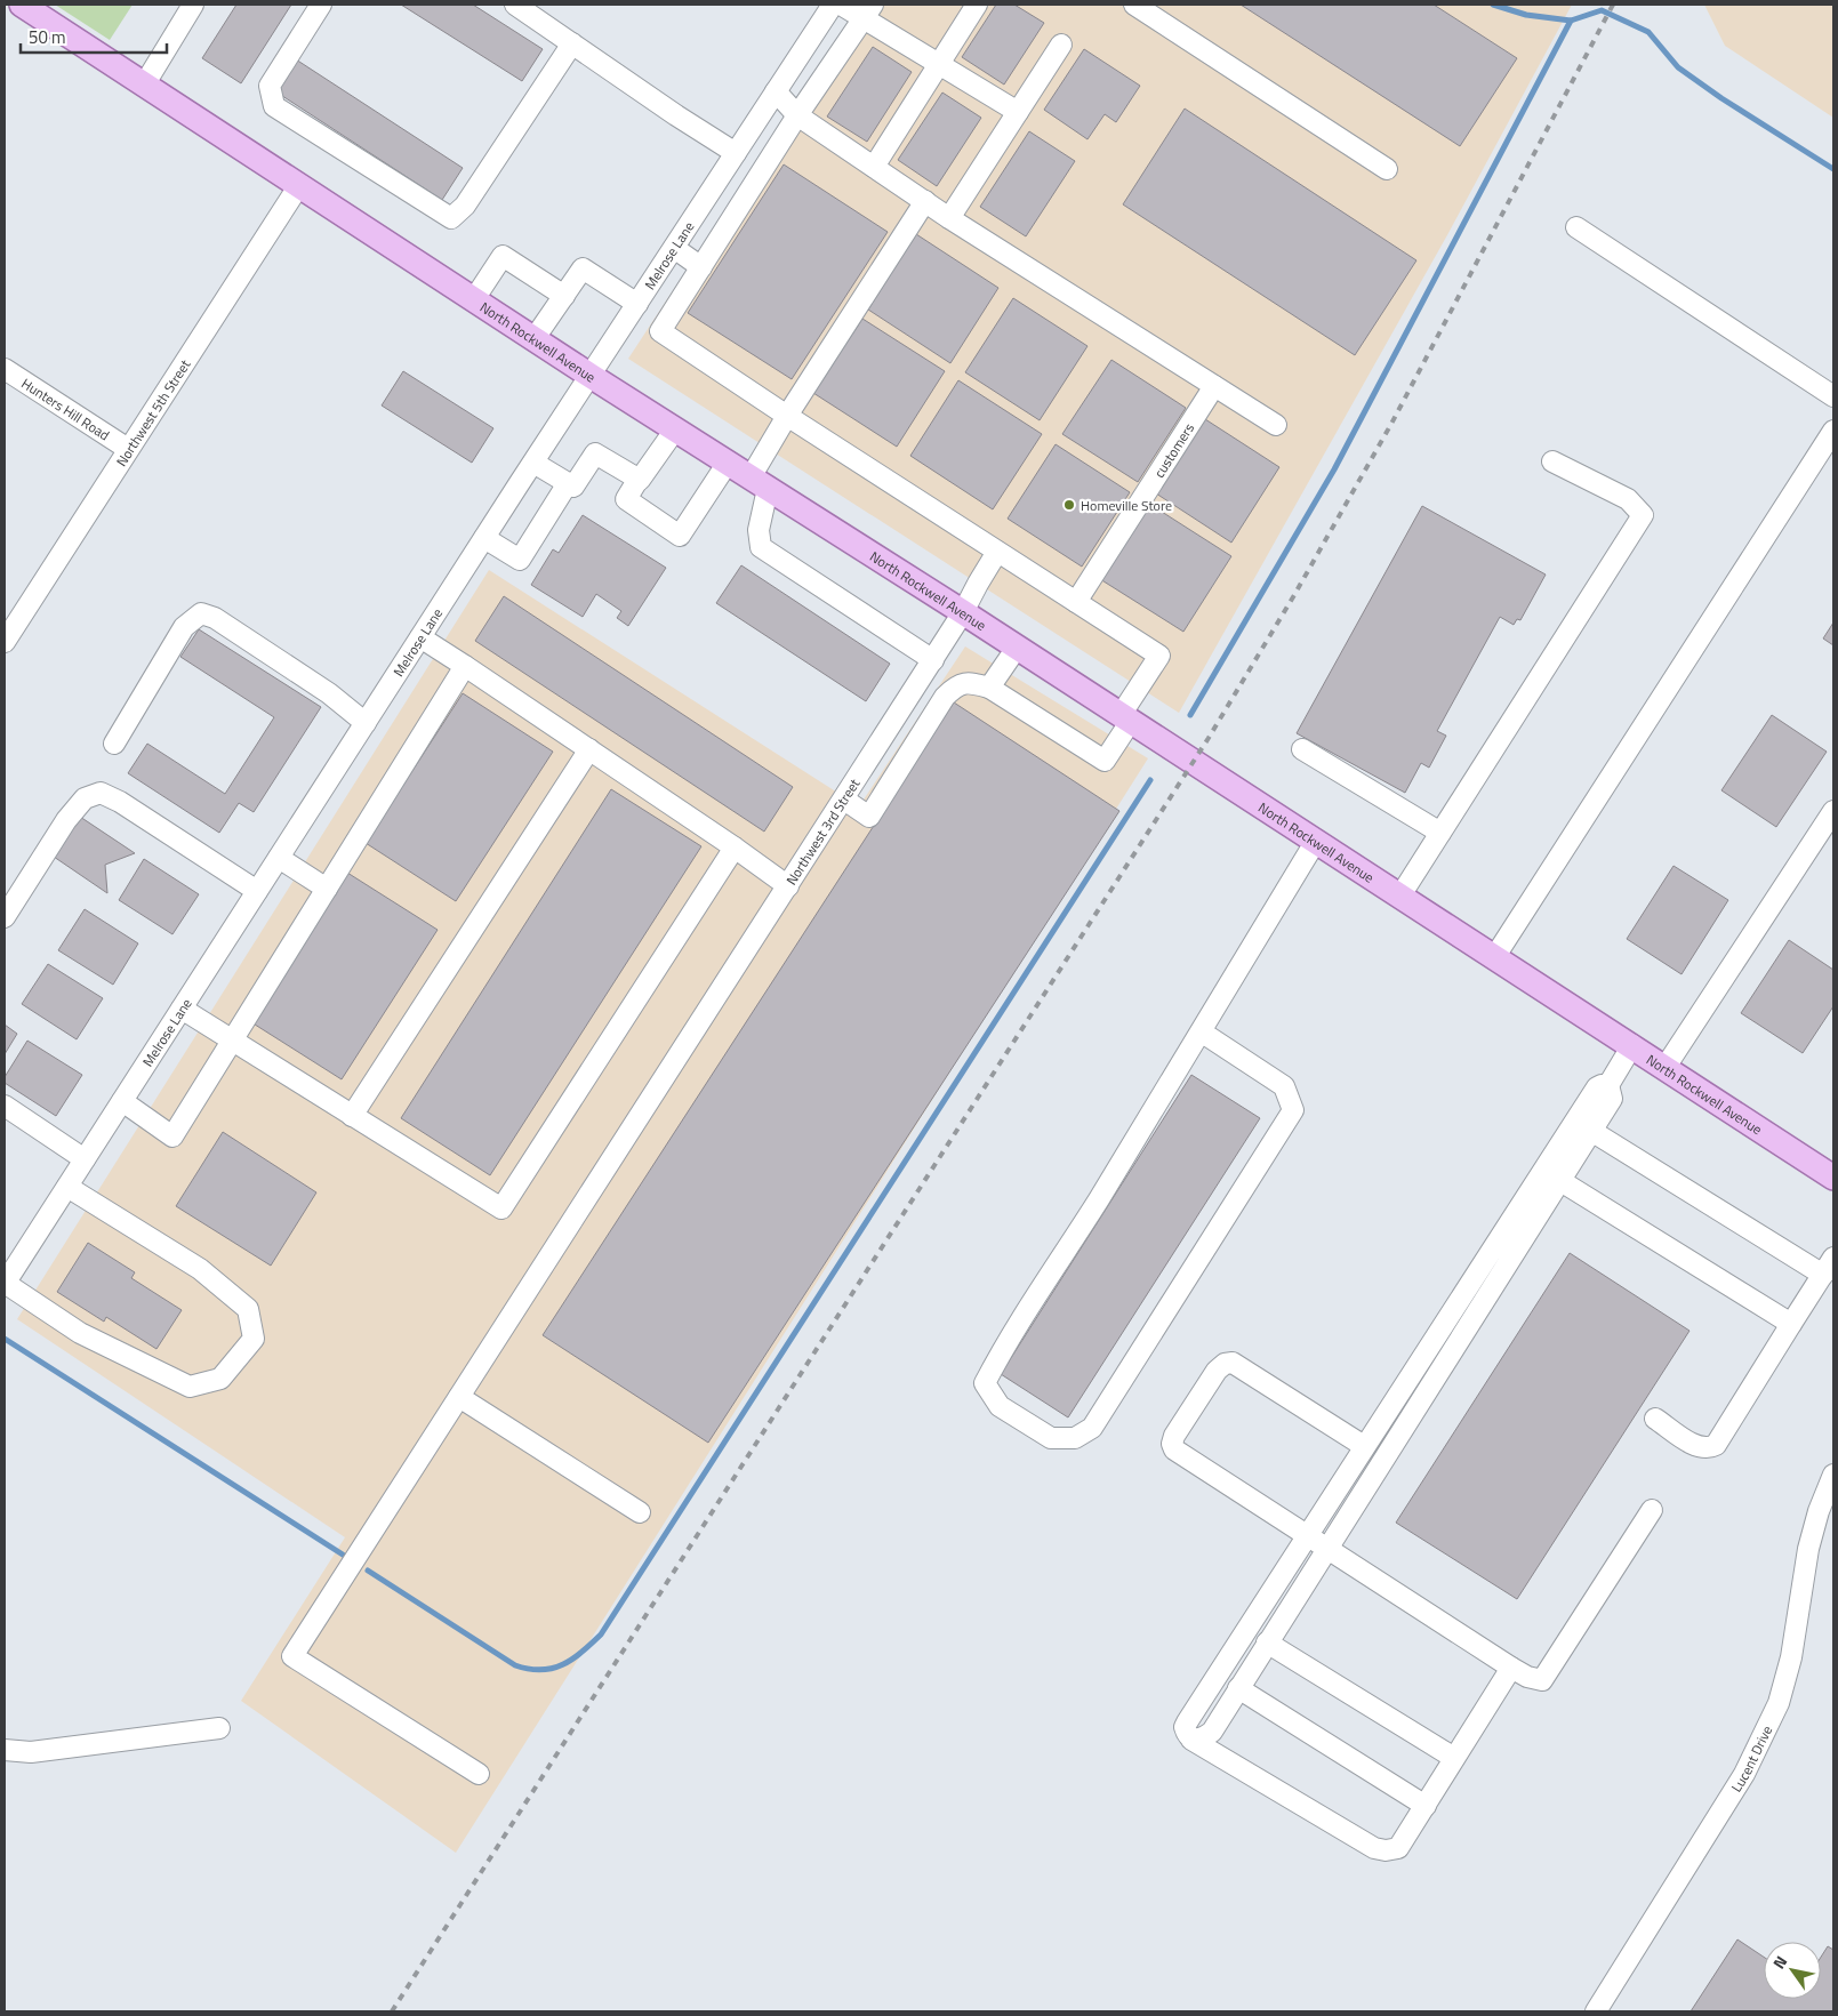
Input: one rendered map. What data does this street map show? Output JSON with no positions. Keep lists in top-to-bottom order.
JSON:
{
  "streets": {
    "main road": ["North Rockwell Avenue"],
    "street": [
      "Melrose Lane",
      "Hunters Hill Road",
      "Northwest 5th Street",
      "customers",
      "Northwest 3rd Street",
      "Lucent Drive"
    ]
  },
  "crossings": [
    ["Melrose Lane", "North Rockwell Avenue"],
    ["North Rockwell Avenue", "Northwest 5th Street"],
    ["North Rockwell Avenue", "Northwest 3rd Street"],
    ["Hunters Hill Road", "Northwest 5th Street"]
  ],
  "places": ["Homeville Store"],
  "scale_bar": "50 m",
  "north": "top left"
}
